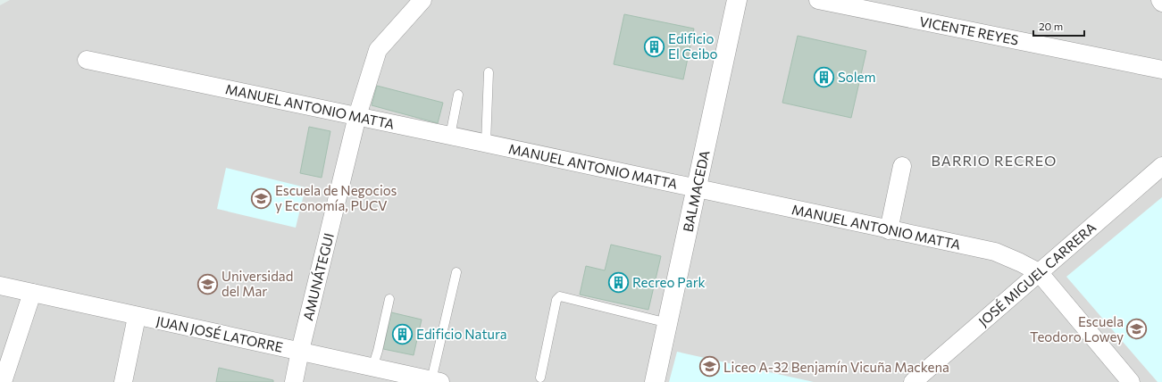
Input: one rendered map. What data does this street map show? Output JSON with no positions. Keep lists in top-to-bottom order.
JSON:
{
  "streets": {
    "street": [
      "VICENTE REYES",
      "MANUEL ANTONIO MATTA",
      "BALMACEDA",
      "JOSÉ MIGUEL CARRERA",
      "AMUNÁTEGUI",
      "JUAN JOSÉ LATORRE"
    ]
  },
  "crossings": [
    ["MANUEL ANTONIO MATTA", "BALMACEDA"],
    ["MANUEL ANTONIO MATTA", "JOSÉ MIGUEL CARRERA"],
    ["MANUEL ANTONIO MATTA", "AMUNÁTEGUI"],
    ["AMUNÁTEGUI", "JUAN JOSÉ LATORRE"]
  ],
  "districts": ["BARRIO RECREO"],
  "places": {
    "building": [
      "Edificio El Ceibo",
      "Solem",
      "Recreo Park",
      "Edificio Natura"
    ],
    "school or university": [
      "Escuela de Negocios y Economía, PUCV",
      "Universidad del Mar",
      "Escuela Teodoro Lowey",
      "Liceo A-32 Benjamín Vicuña Mackena"
    ]
  },
  "scale_bar": "20 m"
}
